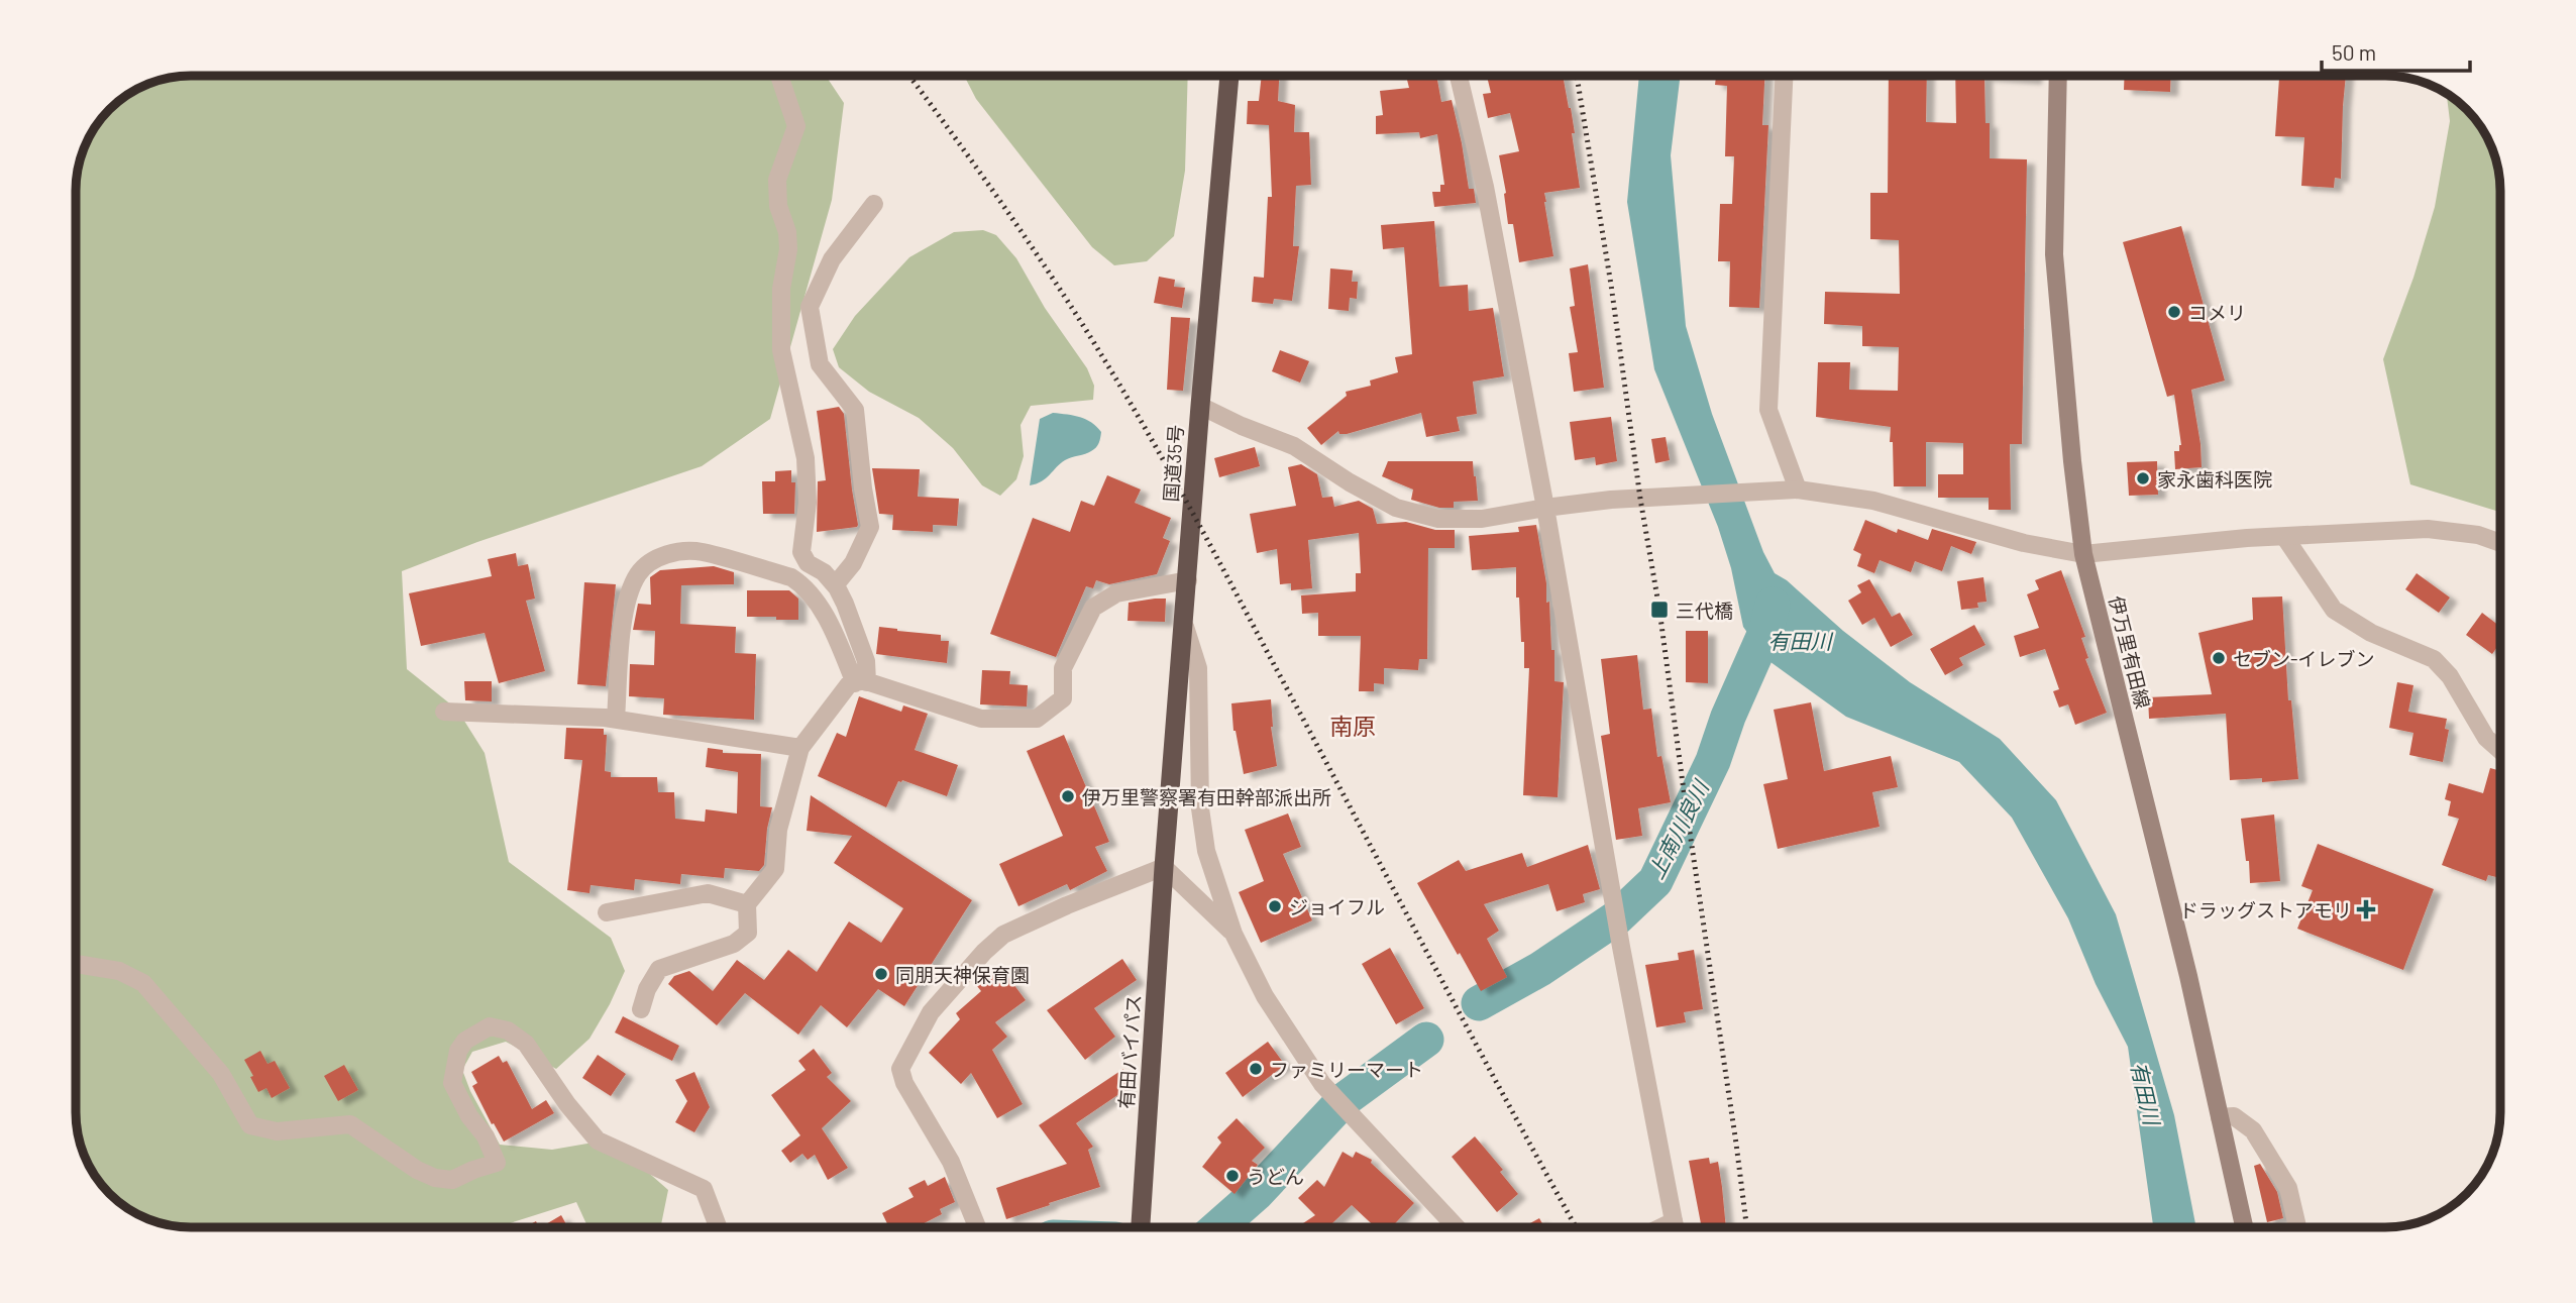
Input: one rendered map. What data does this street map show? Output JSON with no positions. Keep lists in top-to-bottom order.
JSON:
{
  "streets": {
    "highway": ["国道35号", "有田バイパス"],
    "main road": ["伊万里有田線"]
  },
  "crossings": [
    ["国道35号", "有田バイパス"]
  ],
  "districts": ["南原"],
  "water": ["有田川", "上南川良川"],
  "places": {
    "other": [
      "コメリ",
      "家永歯科医院",
      "セブン-イレブン",
      "伊万里警察署有田幹部派出所",
      "ジョイフル",
      "同朋天神保育園",
      "ファミリーマート",
      "うどん"
    ],
    "transit": ["三代橋"],
    "health": ["ドラッグストアモリ"]
  },
  "scale_bar": "50 m"
}
